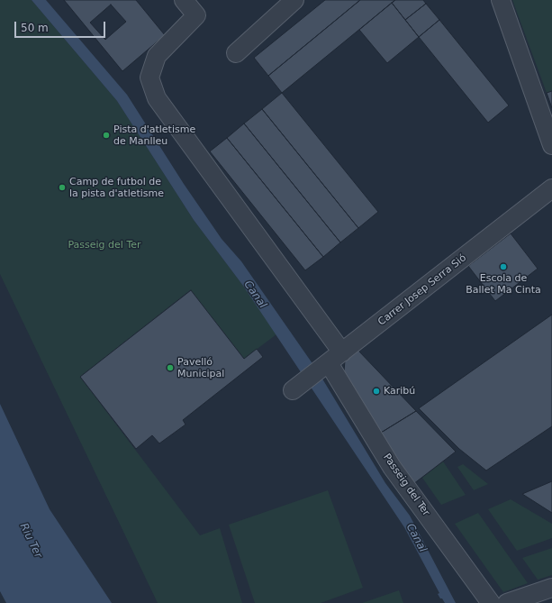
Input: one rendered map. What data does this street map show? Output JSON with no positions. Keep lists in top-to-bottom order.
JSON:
{
  "streets": {
    "street": ["Carrer Josep Serra Sió", "Passeig del Ter"]
  },
  "crossings": [
    ["Carrer Josep Serra Sió", "Passeig del Ter"]
  ],
  "water": ["Canal", "Riu Ter"],
  "parks": ["Passeig del Ter"],
  "places": [
    "Pista d'atletisme de Manlleu",
    "Camp de futbol de la pista d'atletisme",
    "Escola de Ballet Ma Cinta",
    "Pavelló Municipal",
    "Karibú"
  ],
  "scale_bar": "50 m"
}
